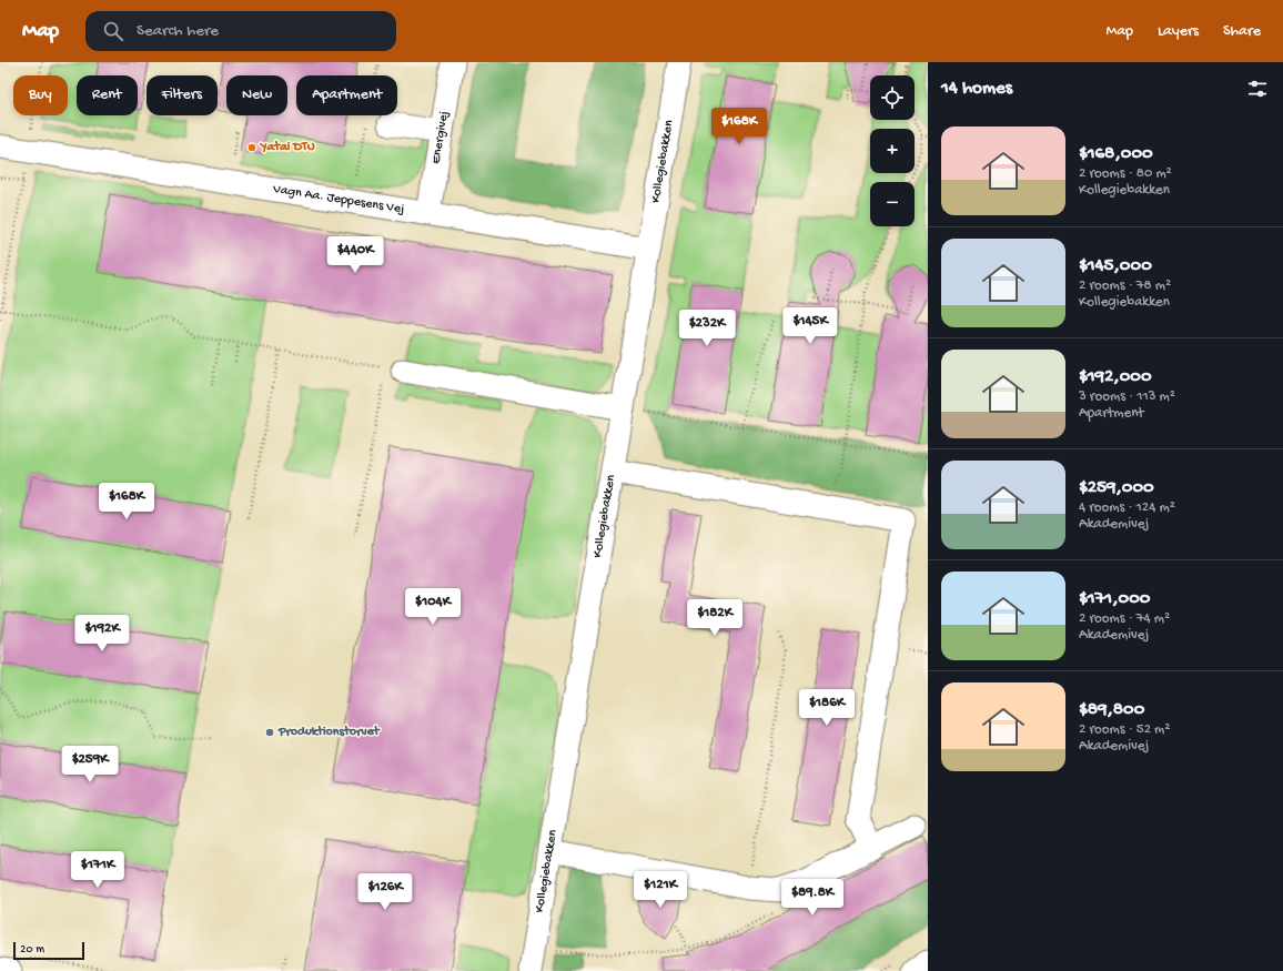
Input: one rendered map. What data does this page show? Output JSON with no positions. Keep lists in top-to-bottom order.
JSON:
{
  "streets": {
    "street": ["Energivej", "Kollegiebakken", "Vagn Aa. Jeppesens Vej"]
  },
  "crossings": [
    ["Energivej", "Vagn Aa. Jeppesens Vej"],
    ["Kollegiebakken", "Vagn Aa. Jeppesens Vej"]
  ],
  "places": ["Yatai DTU", "Produktionstorvet"],
  "scale_bar": "20 m",
  "page": {
    "header": "Map",
    "search": "Search here",
    "nav": ["Map", "Layers", "Share"],
    "heading": "14 homes",
    "map_buttons": ["+", "−"],
    "chip": [
      "Buy",
      "Rent",
      "Filters",
      "New",
      "Apartment"
    ],
    "price": [
      "$168K",
      "$440K",
      "$145K",
      "$232K",
      "$168K",
      "$104K",
      "$182K",
      "$192K",
      "$186K",
      "$259K",
      "$171K",
      "$121K",
      "$126K",
      "$89.8K"
    ],
    "list": [
      {
        "name": "$168,000",
        "note": "2 rooms · 80 m² · Kollegiebakken"
      },
      {
        "name": "$145,000",
        "note": "2 rooms · 78 m² · Kollegiebakken"
      },
      {
        "name": "$192,000",
        "note": "3 rooms · 113 m² · Apartment"
      },
      {
        "name": "$259,000",
        "note": "4 rooms · 124 m² · Akademivej"
      },
      {
        "name": "$171,000",
        "note": "2 rooms · 74 m² · Akademivej"
      },
      {
        "name": "$89,800",
        "note": "2 rooms · 52 m² · Akademivej"
      }
    ],
    "scale": "20 m"
  }
}
